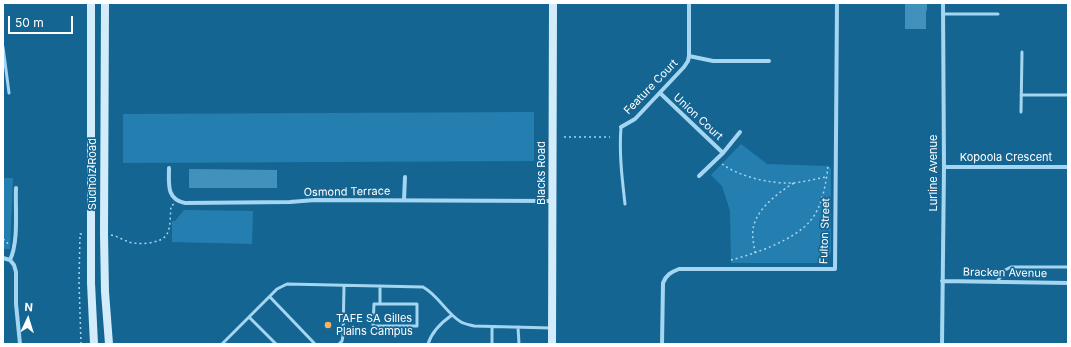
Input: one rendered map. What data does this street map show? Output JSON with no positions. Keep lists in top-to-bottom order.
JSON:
{
  "streets": {
    "main road": ["Blacks Road", "Sudholz Road"],
    "street": [
      "Feature Court",
      "Union Court",
      "Kopoola Crescent",
      "Lurline Avenue",
      "Osmond Terrace",
      "Fulton Street",
      "Bracken Avenue"
    ]
  },
  "crossings": [
    ["Feature Court", "Union Court"],
    ["Kopoola Crescent", "Lurline Avenue"],
    ["Blacks Road", "Osmond Terrace"],
    ["Lurline Avenue", "Bracken Avenue"]
  ],
  "places": ["TAFE SA Gilles Plains Campus"],
  "scale_bar": "50 m",
  "north": "top"
}
